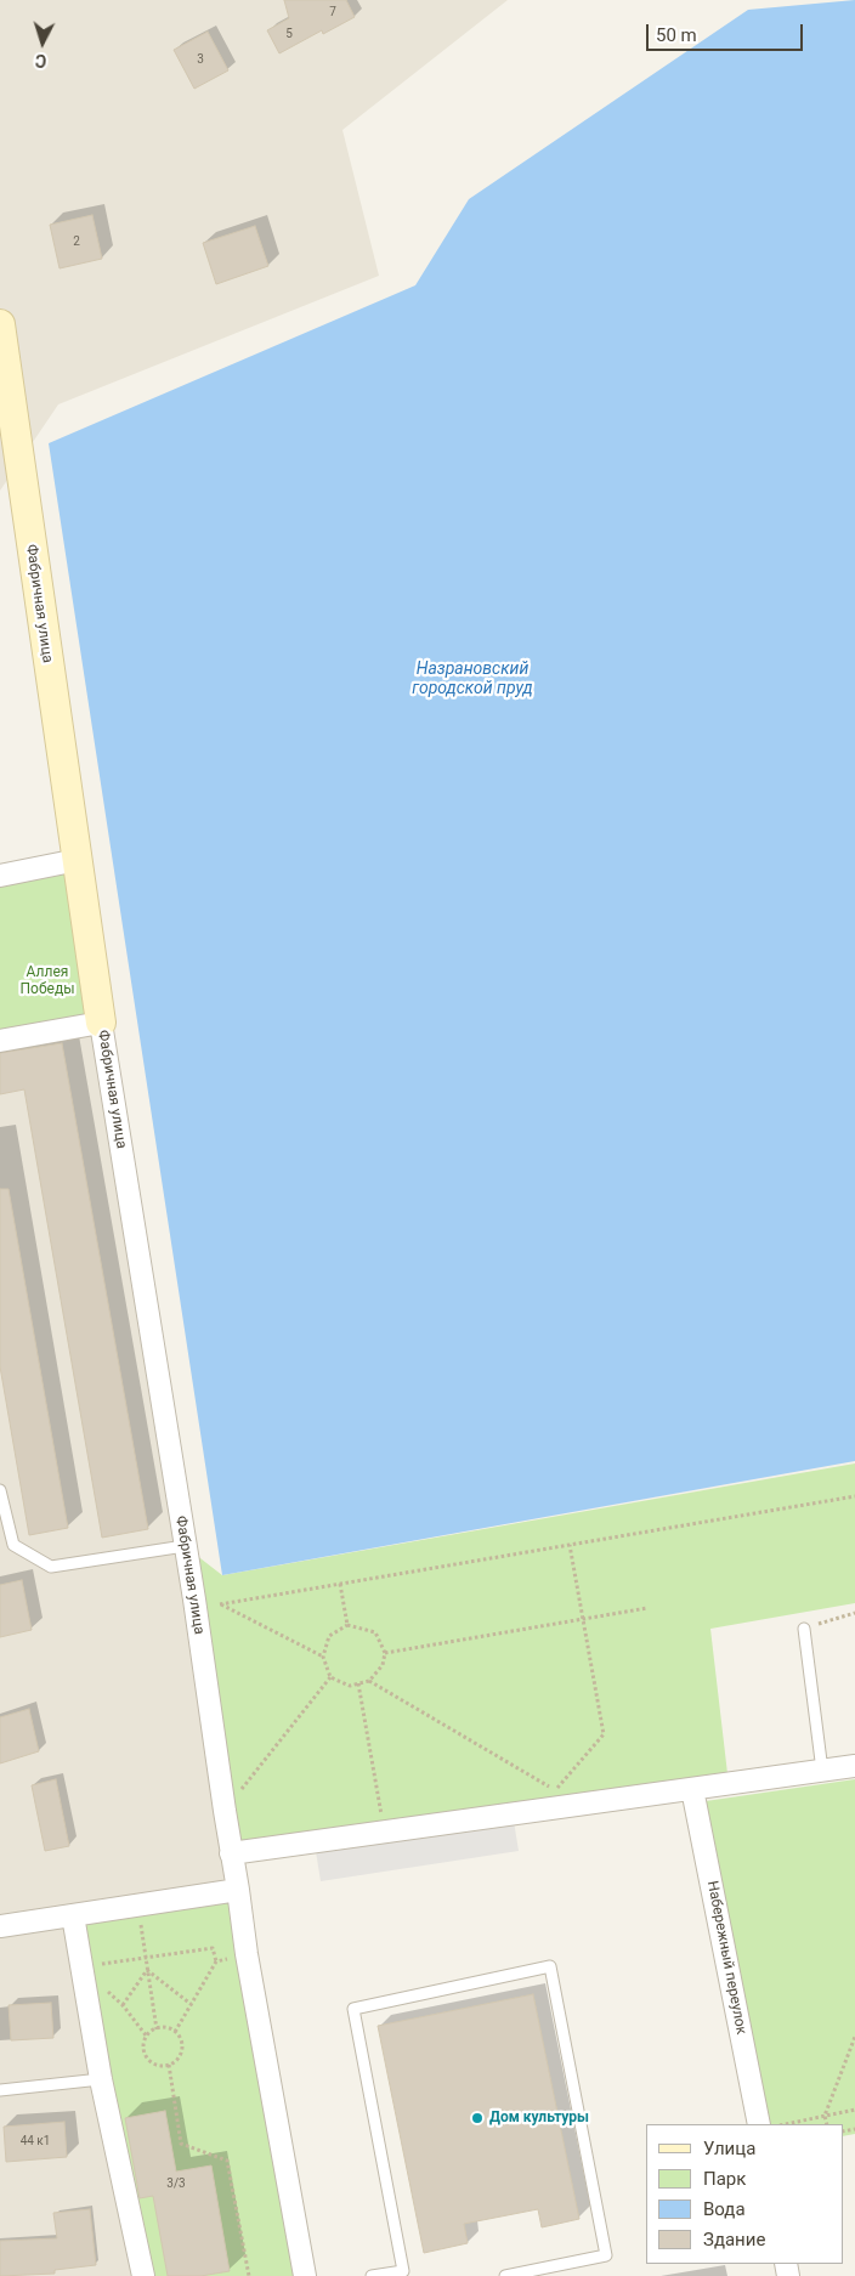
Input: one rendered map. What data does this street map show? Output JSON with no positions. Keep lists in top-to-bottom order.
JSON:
{
  "streets": {
    "street": ["Фабричная улица", "Набережный переулок"]
  },
  "water": ["Назрановский городской пруд"],
  "parks": ["Аллея Победы"],
  "places": ["Дом культуры"],
  "house_numbers": [
    "7",
    "5",
    "3",
    "2",
    "44 к1",
    "3/3"
  ],
  "legend": [
    "Улица",
    "Парк",
    "Вода",
    "Здание"
  ],
  "scale_bar": "50 m",
  "north": "bottom"
}
